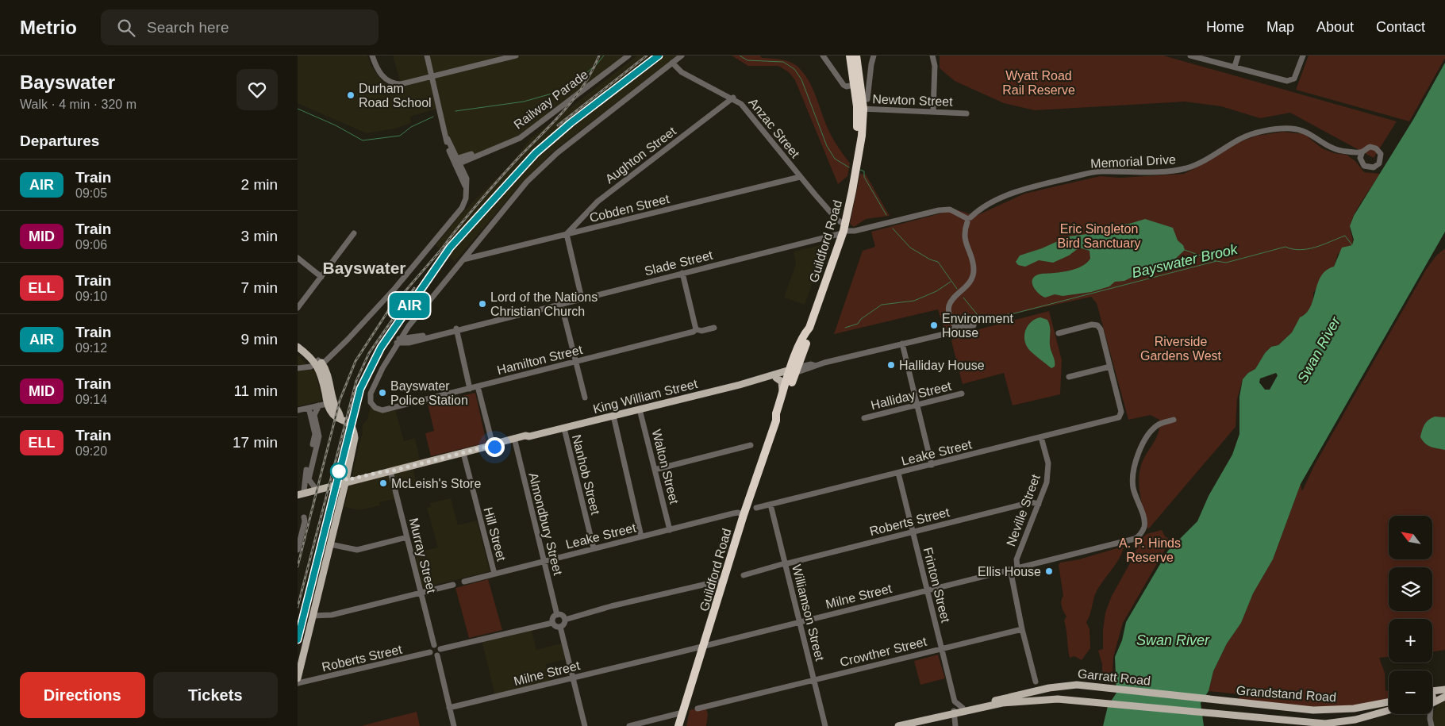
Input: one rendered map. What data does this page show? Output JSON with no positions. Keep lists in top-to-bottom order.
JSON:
{
  "streets": {
    "highway": ["Guildford Road"],
    "main road": ["King William Street", "Garratt Road", "Grandstand Road"],
    "street": [
      "Railway Parade",
      "Newton Street",
      "Anzac Street",
      "Aughton Street",
      "Memorial Drive",
      "Cobden Street",
      "Slade Street",
      "Hamilton Street",
      "Halliday Street",
      "Leake Street",
      "Walton Street",
      "Nanhob Street",
      "Neville Street",
      "Roberts Street",
      "Almondbury Street",
      "Hill Street",
      "Murray Street",
      "Frinton Street",
      "Milne Street",
      "Williamson Street",
      "Crowther Street"
    ]
  },
  "crossings": [
    ["Newton Street", "Guildford Road"],
    ["Anzac Street", "Aughton Street"],
    ["Anzac Street", "Cobden Street"],
    ["Anzac Street", "Guildford Road"],
    ["Anzac Street", "Slade Street"],
    ["Aughton Street", "Cobden Street"],
    ["Memorial Drive", "Slade Street"],
    ["Guildford Road", "Slade Street"],
    ["Guildford Road", "King William Street"],
    ["Guildford Road", "Leake Street"],
    ["Guildford Road", "Milne Street"],
    ["Slade Street", "Hamilton Street"],
    ["King William Street", "Walton Street"],
    ["King William Street", "Nanhob Street"],
    ["King William Street", "Almondbury Street"],
    ["King William Street", "Hill Street"],
    ["King William Street", "Murray Street"],
    ["Leake Street", "Walton Street"],
    ["Leake Street", "Nanhob Street"],
    ["Leake Street", "Neville Street"],
    ["Leake Street", "Almondbury Street"],
    ["Leake Street", "Hill Street"],
    ["Leake Street", "Frinton Street"],
    ["Leake Street", "Williamson Street"],
    ["Neville Street", "Roberts Street"],
    ["Neville Street", "Milne Street"],
    ["Roberts Street", "Murray Street"],
    ["Roberts Street", "Frinton Street"],
    ["Roberts Street", "Williamson Street"],
    ["Frinton Street", "Milne Street"],
    ["Frinton Street", "Crowther Street"],
    ["Milne Street", "Williamson Street"],
    ["Williamson Street", "Crowther Street"],
    ["Garratt Road", "Grandstand Road"]
  ],
  "districts": ["Bayswater"],
  "water": ["Bayswater Brook", "Swan River"],
  "parks": [
    "Wyatt Road Rail Reserve",
    "Eric Singleton Bird Sanctuary",
    "Riverside Gardens West",
    "A. P. Hinds Reserve"
  ],
  "places": [
    "Durham Road School",
    "Lord of the Nations Christian Church",
    "Environment House",
    "Halliday House",
    "Bayswater Police Station",
    "McLeish's Store",
    "Ellis House"
  ],
  "north": "top left",
  "page": {
    "header": "Metrio",
    "search": "Search here",
    "nav": [
      "Home",
      "Map",
      "About",
      "Contact"
    ],
    "heading": [
      ["Bayswater", "Walk · 4 min · 320 m"],
      "Departures"
    ],
    "on_map": "AIR",
    "list": [
      {
        "mark": "AIR",
        "name": "Train",
        "note": "09:05",
        "value": "2 min"
      },
      {
        "mark": "MID",
        "name": "Train",
        "note": "09:06",
        "value": "3 min"
      },
      {
        "mark": "ELL",
        "name": "Train",
        "note": "09:10",
        "value": "7 min"
      },
      {
        "mark": "AIR",
        "name": "Train",
        "note": "09:12",
        "value": "9 min"
      },
      {
        "mark": "MID",
        "name": "Train",
        "note": "09:14",
        "value": "11 min"
      },
      {
        "mark": "ELL",
        "name": "Train",
        "note": "09:20",
        "value": "17 min"
      }
    ],
    "map_buttons": ["+", "−"],
    "buttons": ["Directions", "Tickets"]
  }
}
